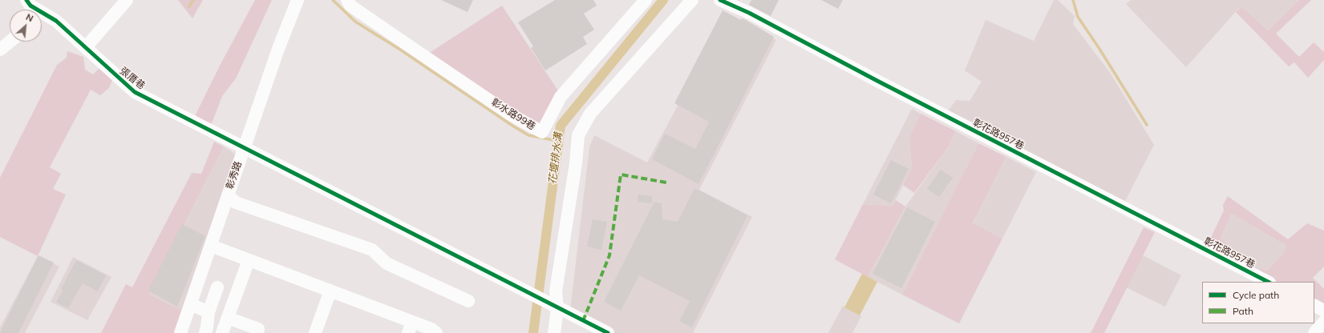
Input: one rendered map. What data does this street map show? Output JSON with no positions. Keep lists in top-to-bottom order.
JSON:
{
  "streets": {
    "street": [
      "張厝巷",
      "彰水路99巷",
      "彰花路957巷",
      "彰秀路"
    ]
  },
  "crossings": [
    ["張厝巷", "彰秀路"]
  ],
  "water": ["花壇排水溝"],
  "legend": ["Cycle path", "Path"],
  "north": "top right"
}
